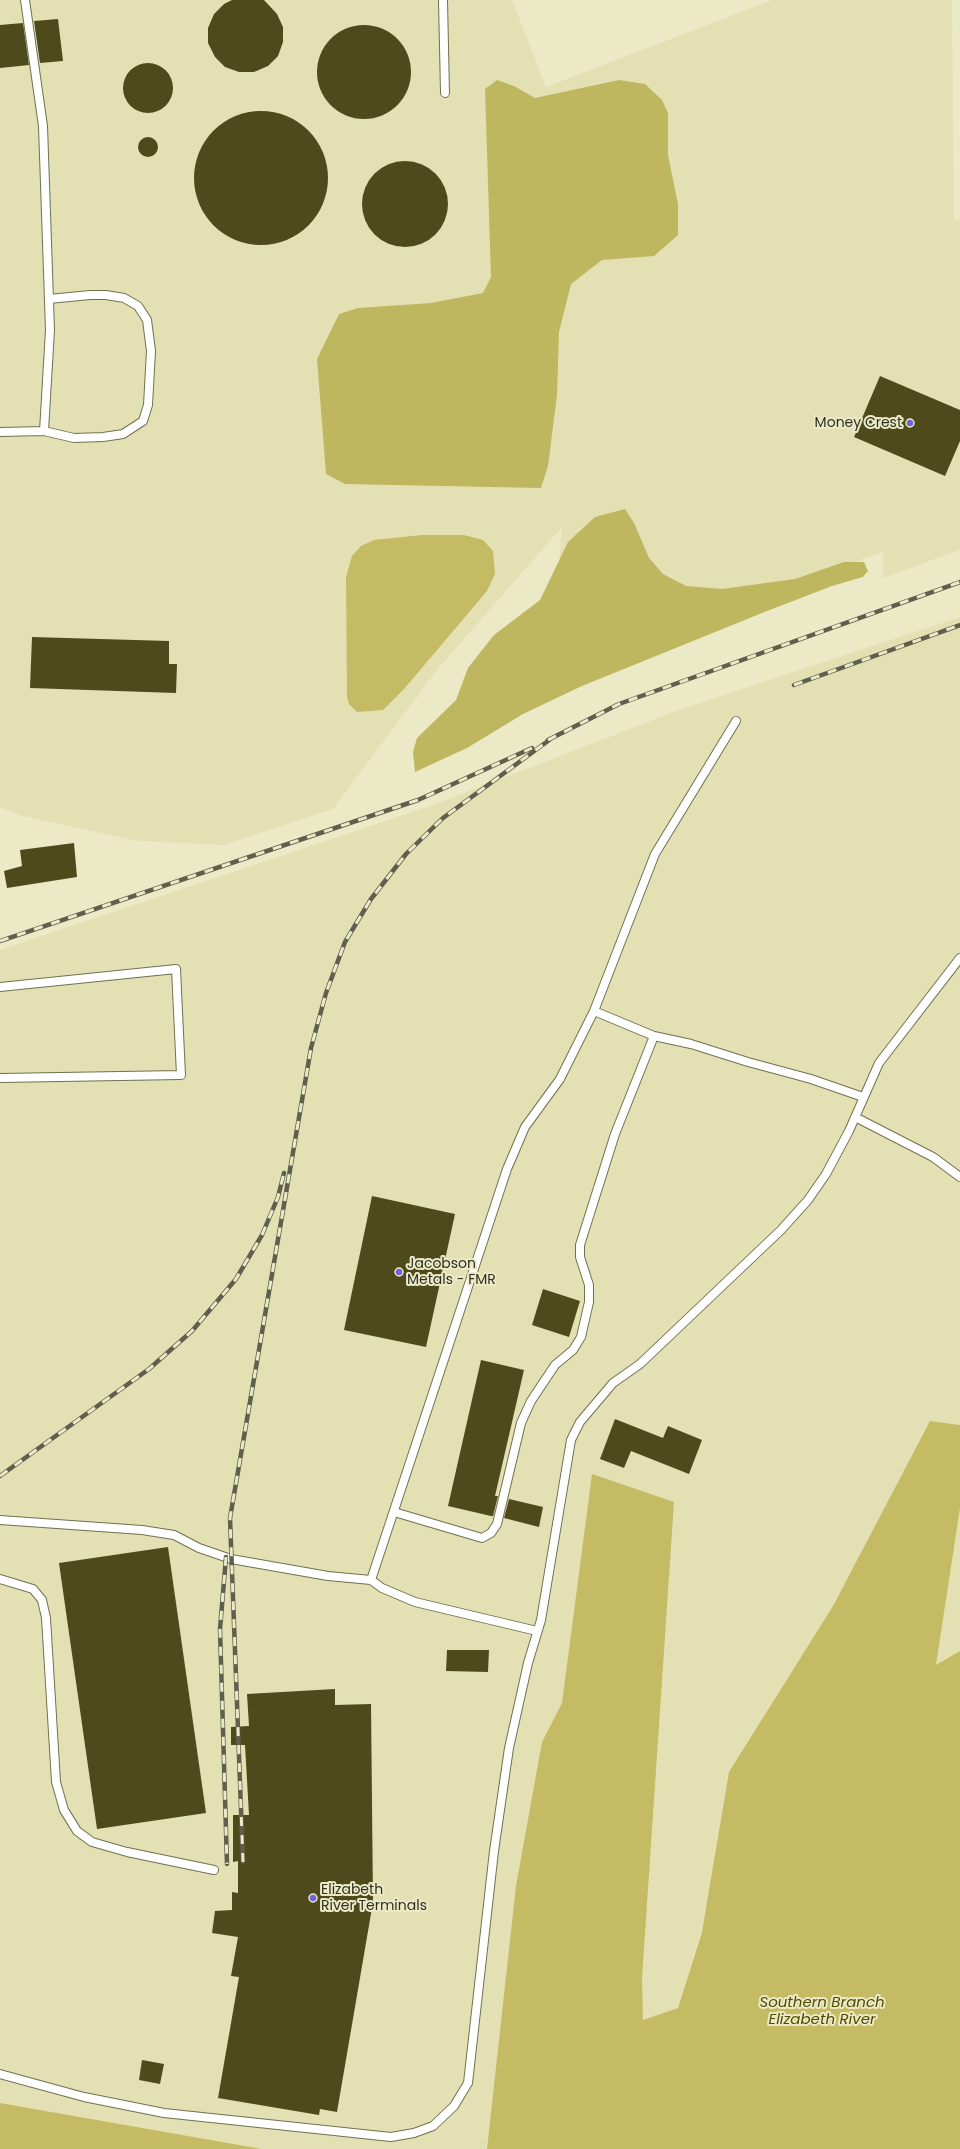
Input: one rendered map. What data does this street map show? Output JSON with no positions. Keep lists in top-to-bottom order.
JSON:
{
  "water": ["Southern Branch Elizabeth River"],
  "places": ["Money Crest", "Jacobson Metals - FMR", "Elizabeth River Terminals"]
}
